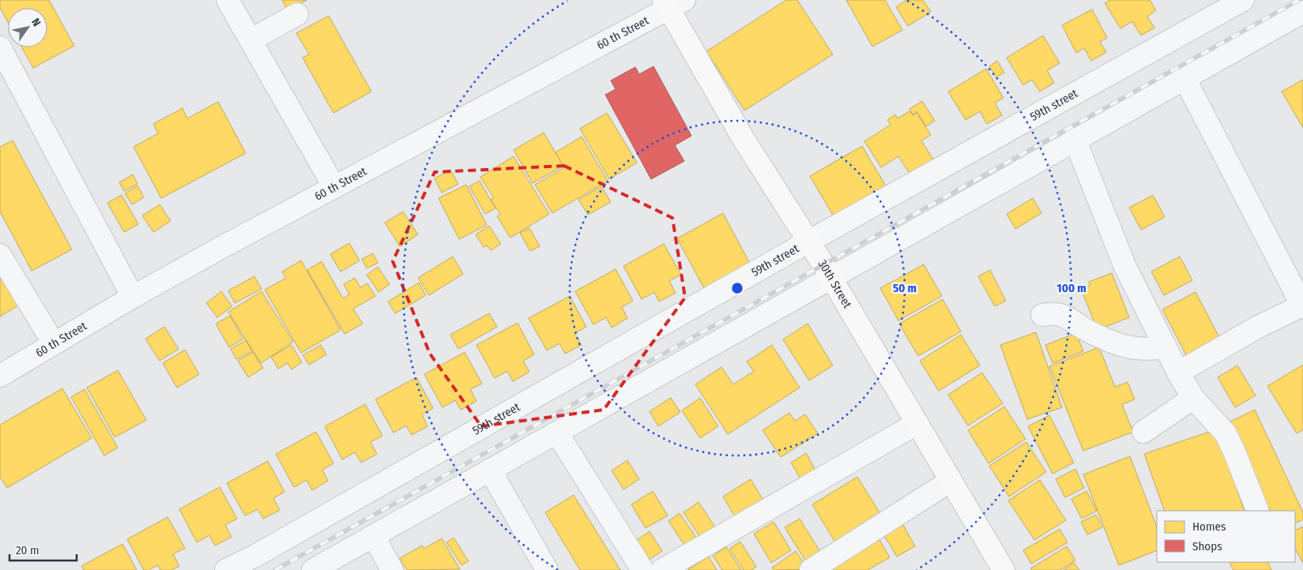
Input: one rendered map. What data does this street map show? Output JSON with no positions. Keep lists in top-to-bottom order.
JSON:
{
  "streets": {
    "main road": ["30th Street"],
    "street": ["60 th Street", "59th street"]
  },
  "crossings": [
    ["60 th Street", "30th Street"],
    ["59th street", "30th Street"]
  ],
  "legend": ["Homes", "Shops"],
  "scale_bar": "20 m",
  "north": "top right",
  "rings": ["50 m", "100 m"]
}
